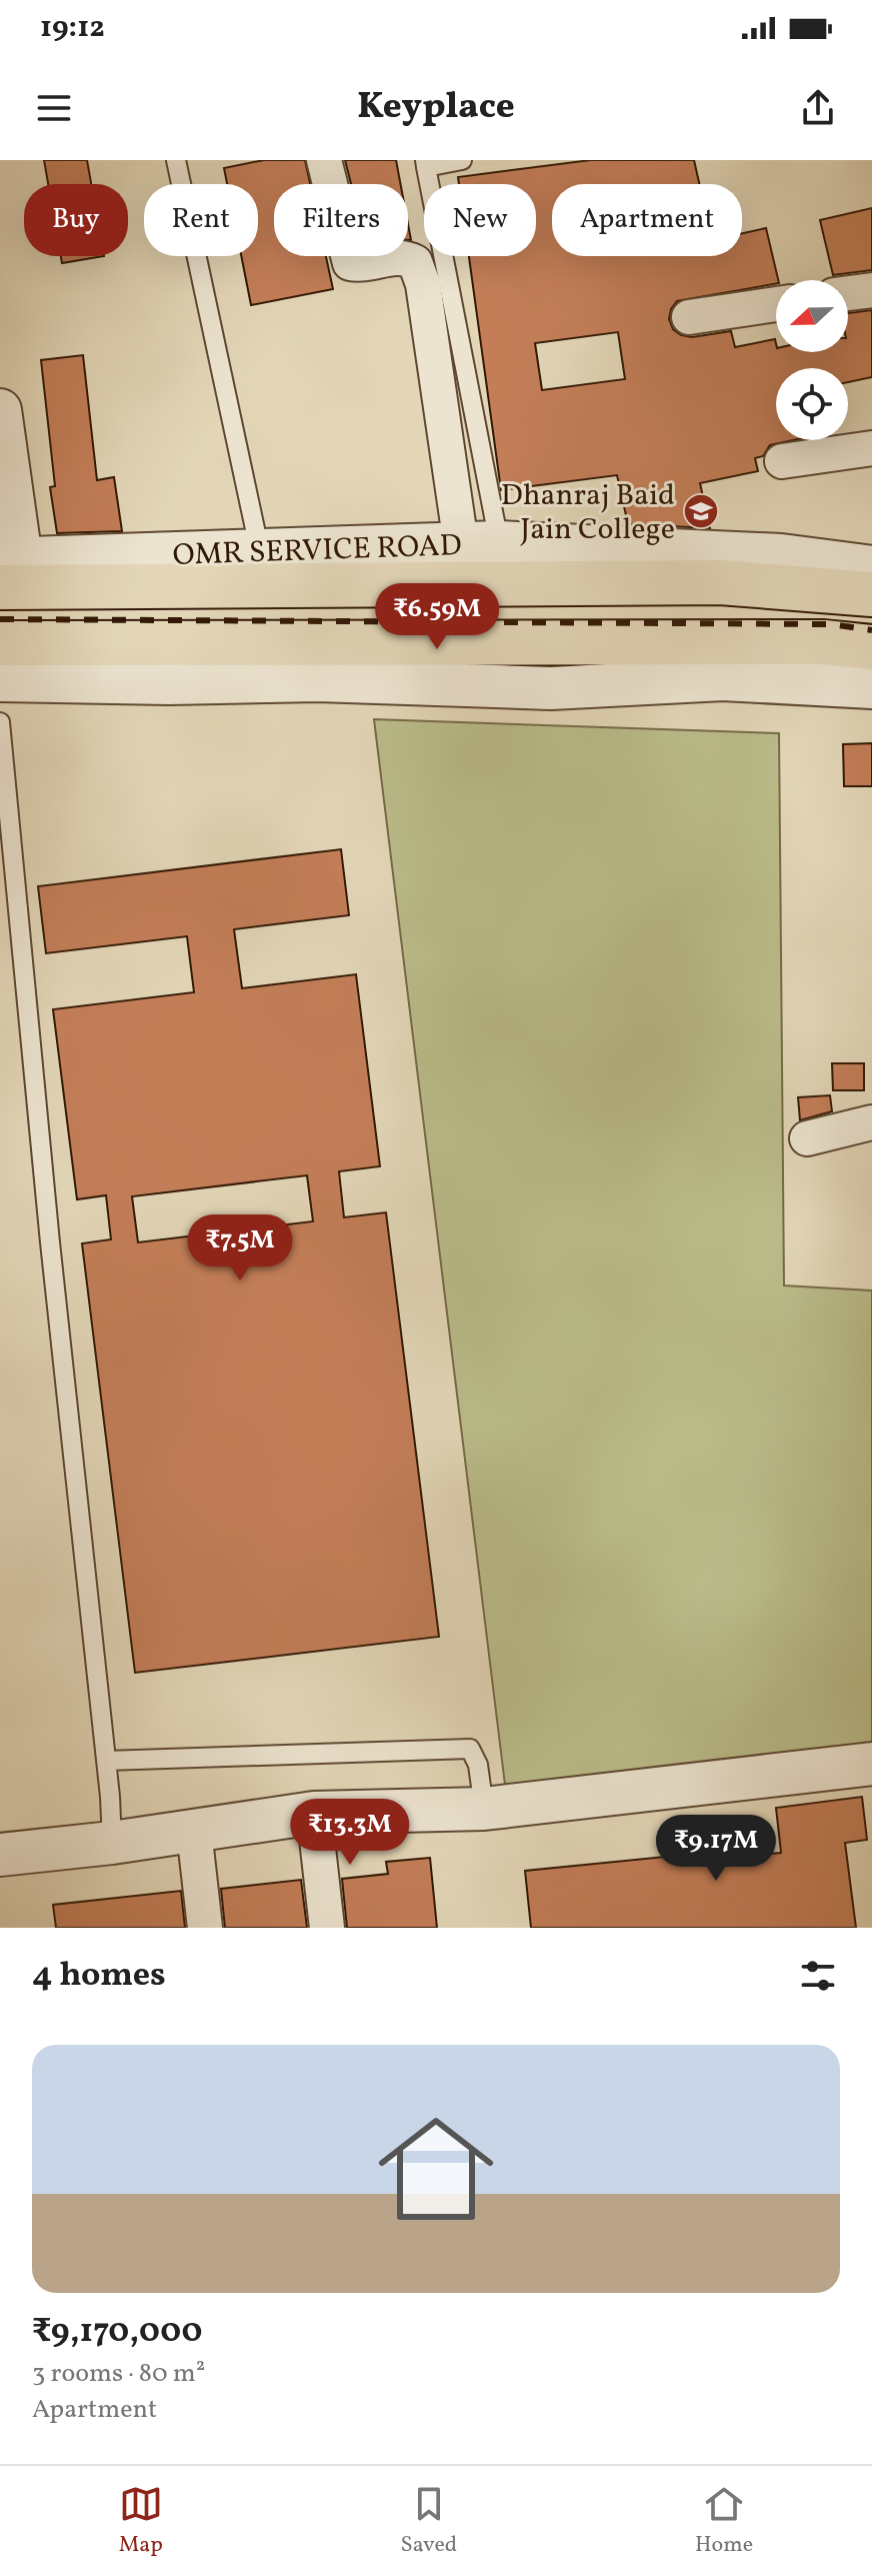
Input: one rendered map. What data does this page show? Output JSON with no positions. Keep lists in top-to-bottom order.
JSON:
{
  "streets": {
    "street": ["OMR SERVICE ROAD"]
  },
  "places": {
    "school or university": ["Dhanraj Baid Jain College"]
  },
  "north": "left",
  "page": {
    "status": "19:12",
    "header": "Keyplace",
    "chip": [
      "Buy",
      "Rent",
      "Filters",
      "New",
      "Apartment"
    ],
    "price": [
      "₹6.59M",
      "₹7.5M",
      "₹13.3M",
      "₹9.17M"
    ],
    "heading": "4 homes",
    "list": [
      {
        "name": "₹9,170,000",
        "note": "3 rooms · 80 m² · Apartment"
      }
    ],
    "tabs": ["Map", "Saved", "Home"]
  }
}
